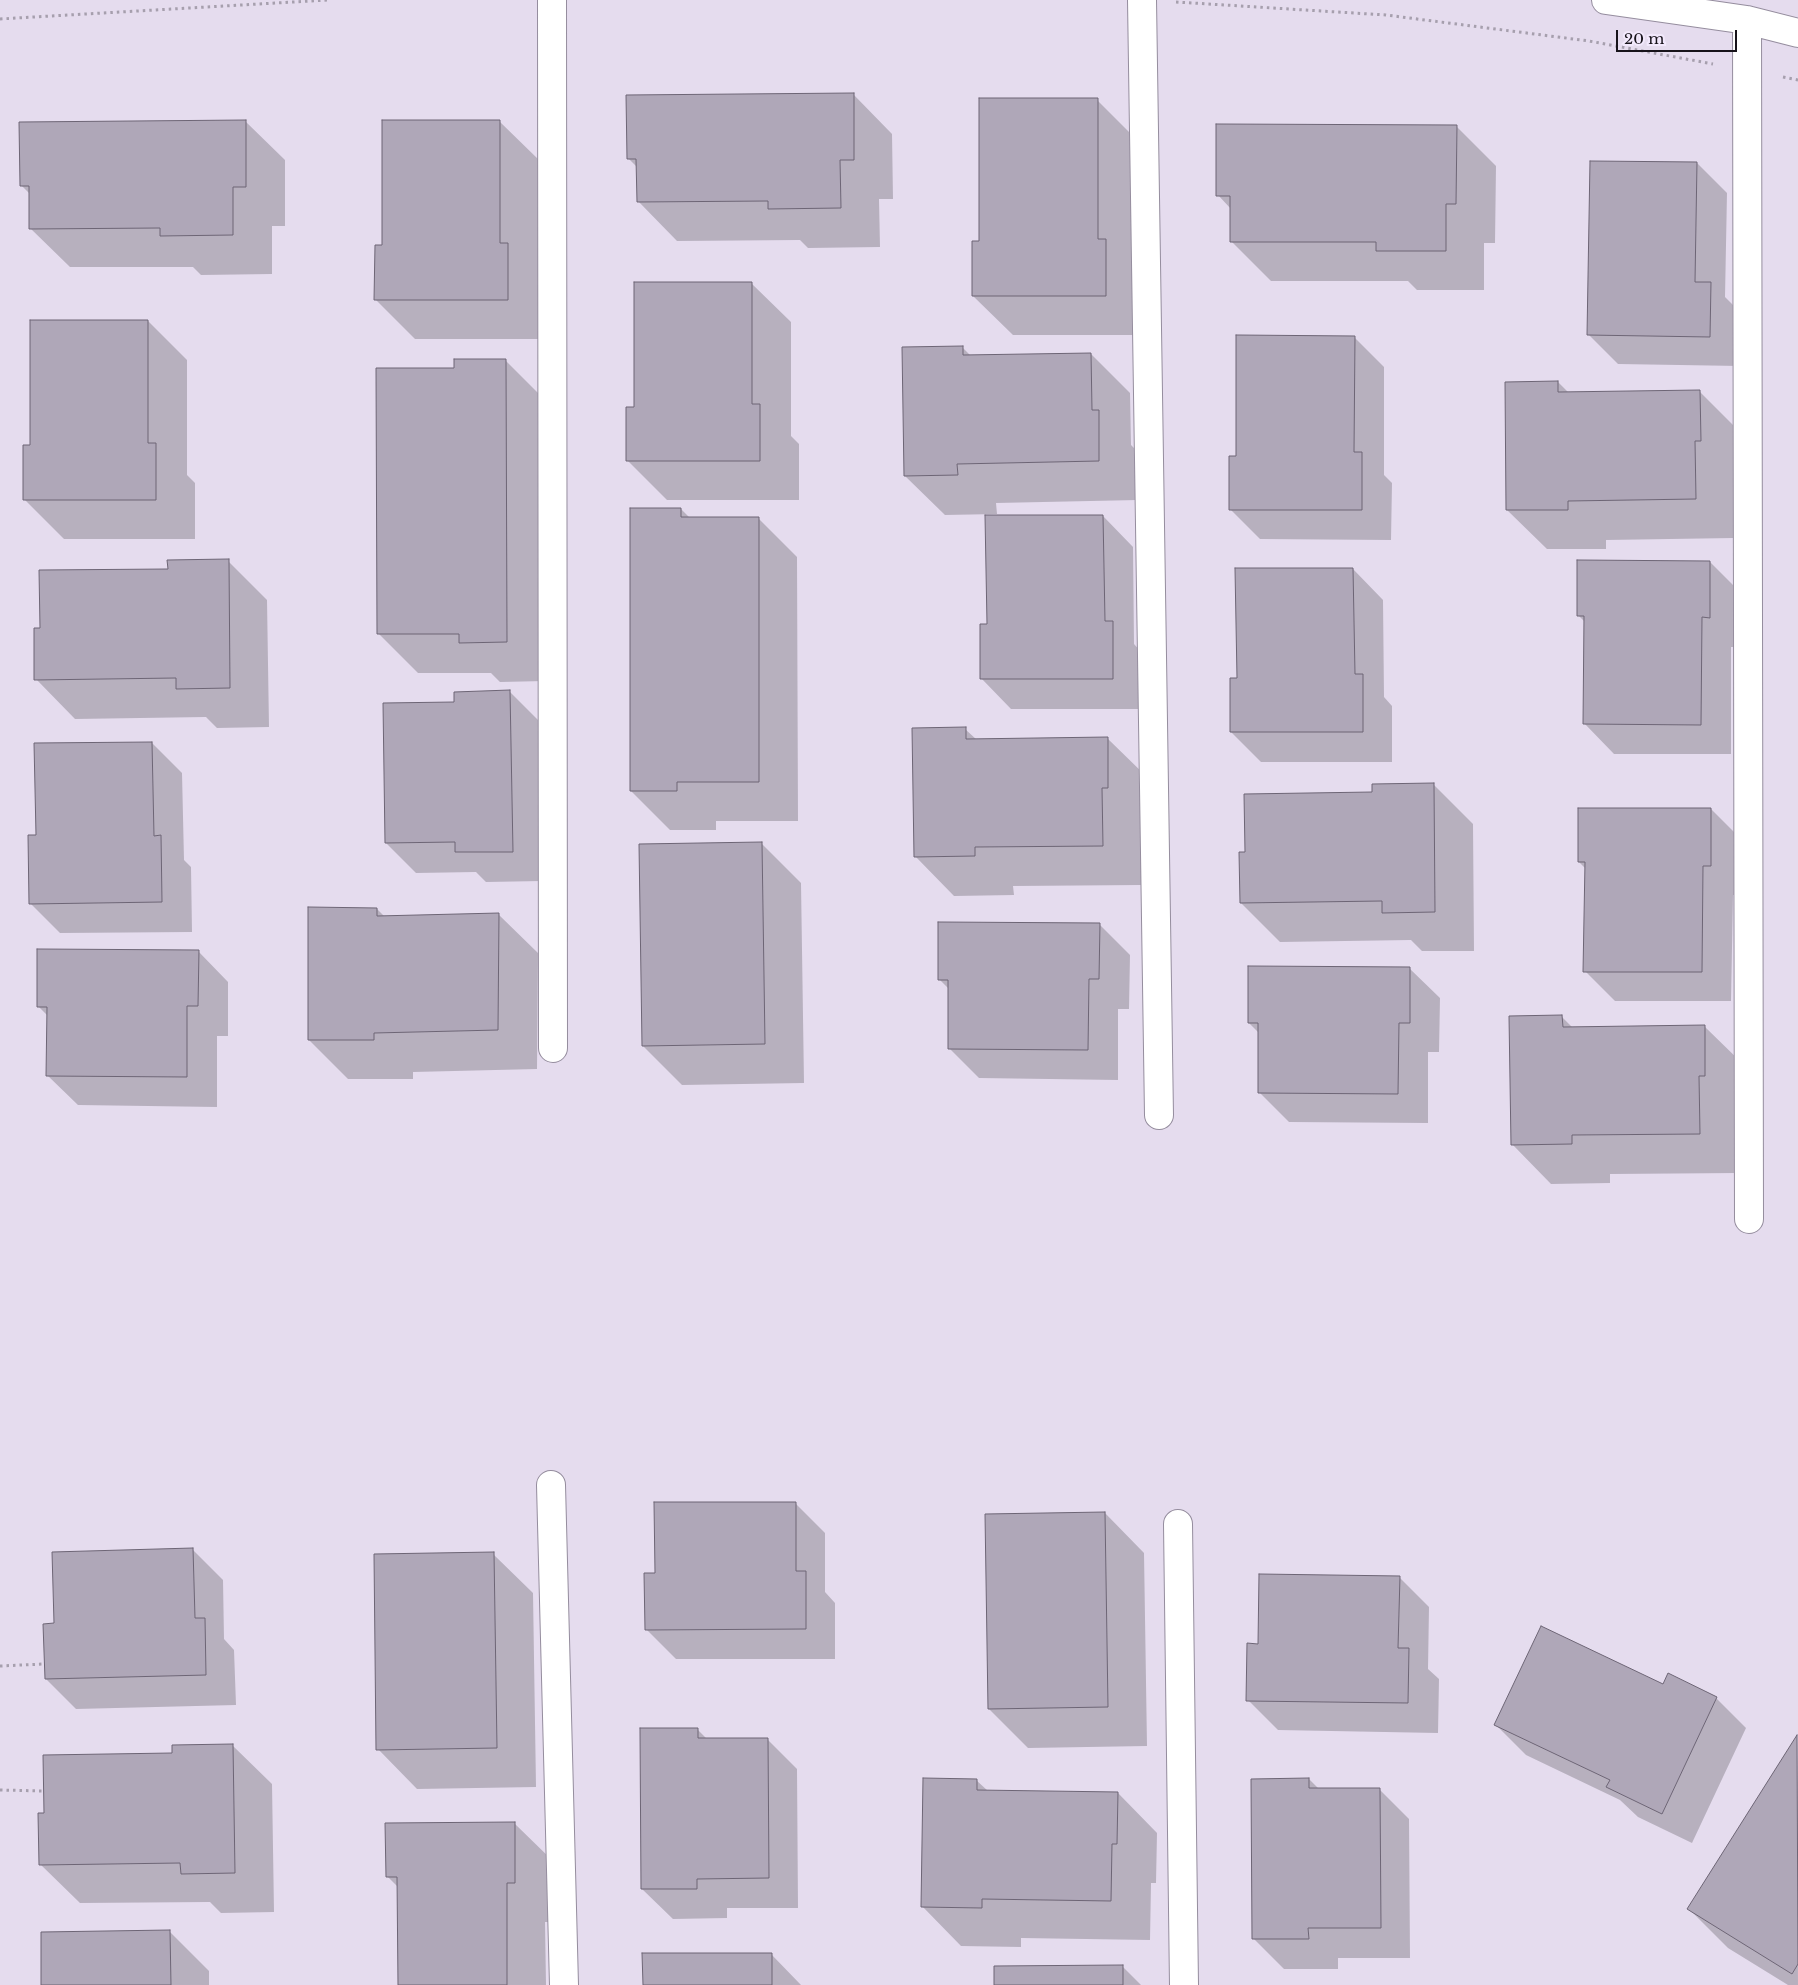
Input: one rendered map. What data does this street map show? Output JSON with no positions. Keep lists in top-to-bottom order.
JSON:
{
  "scale_bar": "20 m"
}
